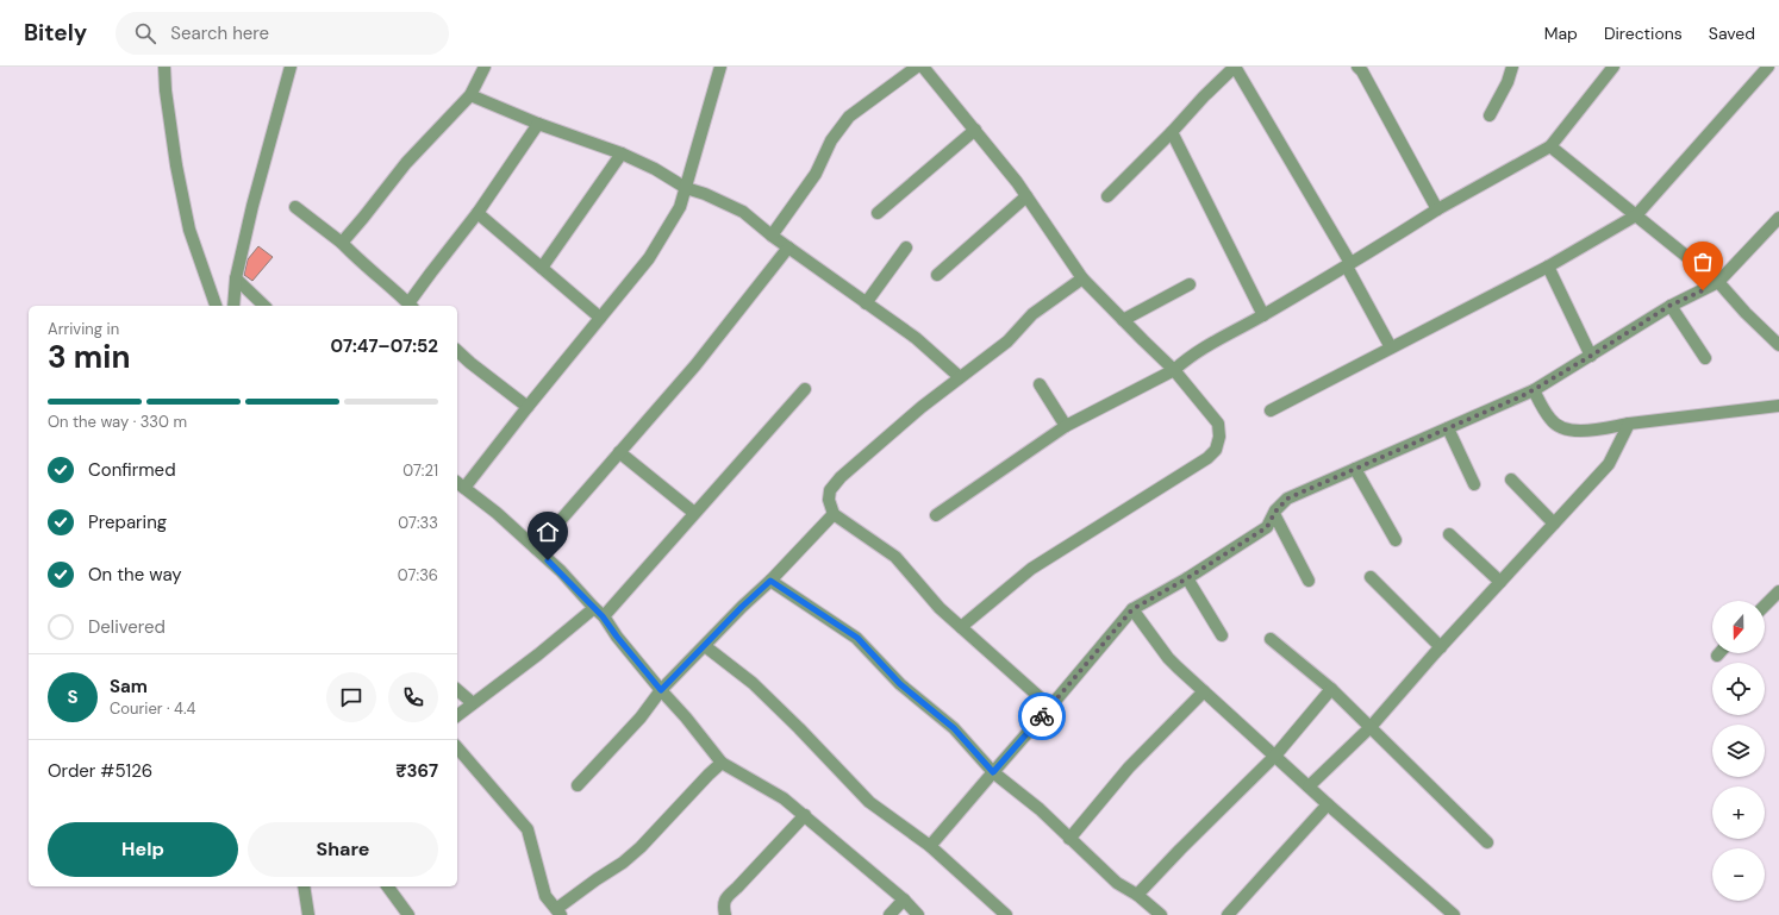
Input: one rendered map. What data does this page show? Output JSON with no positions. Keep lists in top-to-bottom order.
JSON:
{
  "north": "bottom",
  "page": {
    "header": "Bitely",
    "search": "Search here",
    "nav": ["Map", "Directions", "Saved"],
    "heading": ["3 min", "Arriving in", "07:47–07:52"],
    "panel": [
      "Sam",
      "Courier · 4.4",
      "Order #5126",
      "₹367"
    ],
    "bar": "On the way · 330 m",
    "list": [
      ["Confirmed", "07:21"],
      ["Preparing", "07:33"],
      ["On the way", "07:36"],
      "Delivered"
    ],
    "map_buttons": ["+", "−"],
    "round": "S",
    "buttons": ["Help", "Share"]
  }
}
